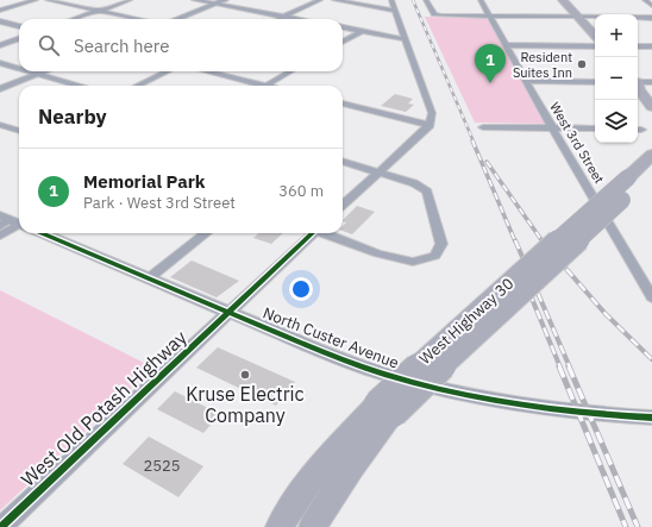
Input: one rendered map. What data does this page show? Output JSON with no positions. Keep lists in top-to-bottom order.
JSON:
{
  "streets": {
    "highway": ["West Highway 30"],
    "street": ["West 3rd Street", "North Custer Avenue", "West Old Potash Highway"]
  },
  "crossings": [
    ["North Custer Avenue", "West Old Potash Highway"]
  ],
  "places": ["Resident Suites Inn", "Kruse Electric Company"],
  "house_numbers": ["2525"],
  "page": {
    "map_buttons": ["+", "−"],
    "search": "Search here",
    "pins": "1",
    "heading": "Nearby",
    "list": [
      {
        "mark": "1",
        "name": "Memorial Park",
        "note": "Park · West 3rd Street",
        "value": "360 m"
      }
    ]
  }
}
